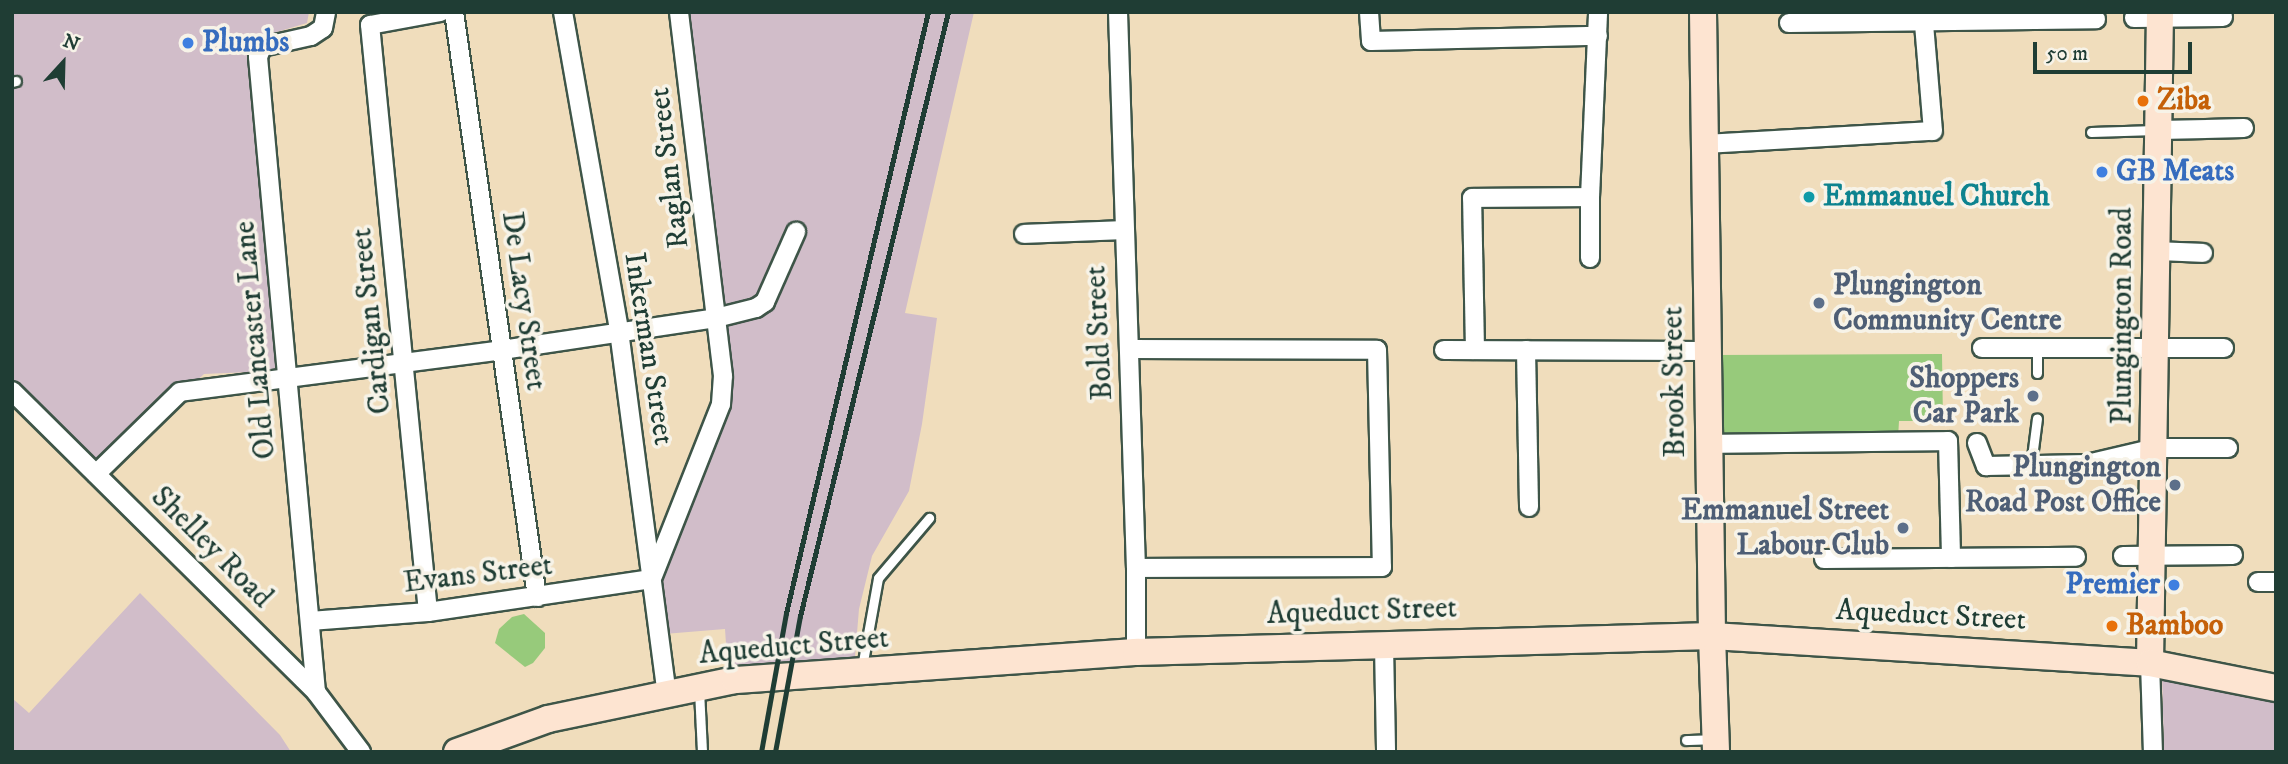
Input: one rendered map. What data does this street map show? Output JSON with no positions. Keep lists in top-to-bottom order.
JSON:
{
  "streets": {
    "street": [
      "Raglan Street",
      "De Lacy Street",
      "Plungington Road",
      "Cardigan Street",
      "Bold Street",
      "Old Lancaster Lane",
      "Inkerman Street",
      "Brook Street",
      "Shelley Road",
      "Evans Street",
      "Aqueduct Street"
    ]
  },
  "crossings": [
    ["Raglan Street", "Inkerman Street"],
    ["Raglan Street", "Evans Street"],
    ["De Lacy Street", "Evans Street"],
    ["Plungington Road", "Aqueduct Street"],
    ["Cardigan Street", "Evans Street"],
    ["Bold Street", "Aqueduct Street"],
    ["Old Lancaster Lane", "Shelley Road"],
    ["Old Lancaster Lane", "Evans Street"],
    ["Inkerman Street", "Evans Street"],
    ["Inkerman Street", "Aqueduct Street"],
    ["Brook Street", "Aqueduct Street"]
  ],
  "places": [
    "Plumbs",
    "Ziba",
    "GB Meats",
    "Emmanuel Church",
    "Plungington Community Centre",
    "Shoppers Car Park",
    "Plungington Road Post Office",
    "Emmanuel Street Labour Club",
    "Premier",
    "Bamboo"
  ],
  "scale_bar": "50 m",
  "north": "top"
}
